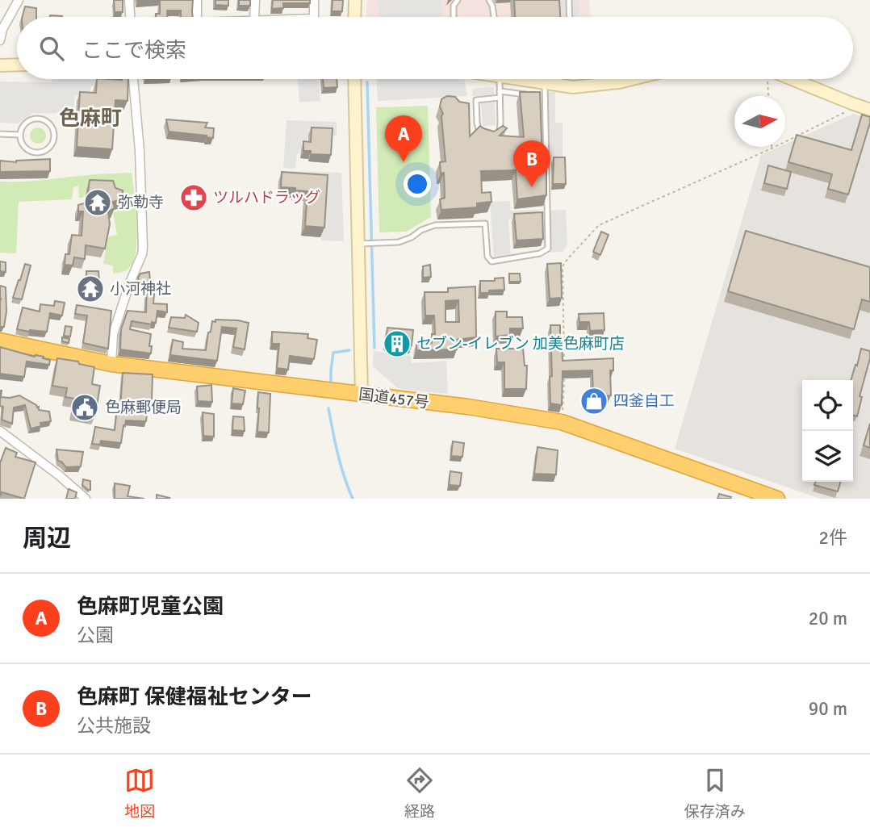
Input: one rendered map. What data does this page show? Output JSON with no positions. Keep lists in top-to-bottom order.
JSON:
{
  "streets": {
    "highway": ["国道457号"]
  },
  "districts": ["色麻町"],
  "places": {
    "pharmacy": ["ツルハドラッグ"],
    "temple": ["弥勒寺", "小河神社"],
    "building": ["セブン-イレブン 加美色麻町店"],
    "shop": ["四釜自工"],
    "public building": ["色麻郵便局"]
  },
  "north": "right",
  "page": {
    "search": "ここで検索",
    "pins": ["A", "B"],
    "heading": ["周辺", "2件"],
    "list": [
      {
        "mark": "A",
        "name": "色麻町児童公園",
        "note": "公園",
        "value": "20 m"
      },
      {
        "mark": "B",
        "name": "色麻町 保健福祉センター",
        "note": "公共施設",
        "value": "90 m"
      }
    ],
    "nav": ["地図", "経路", "保存済み"]
  }
}
